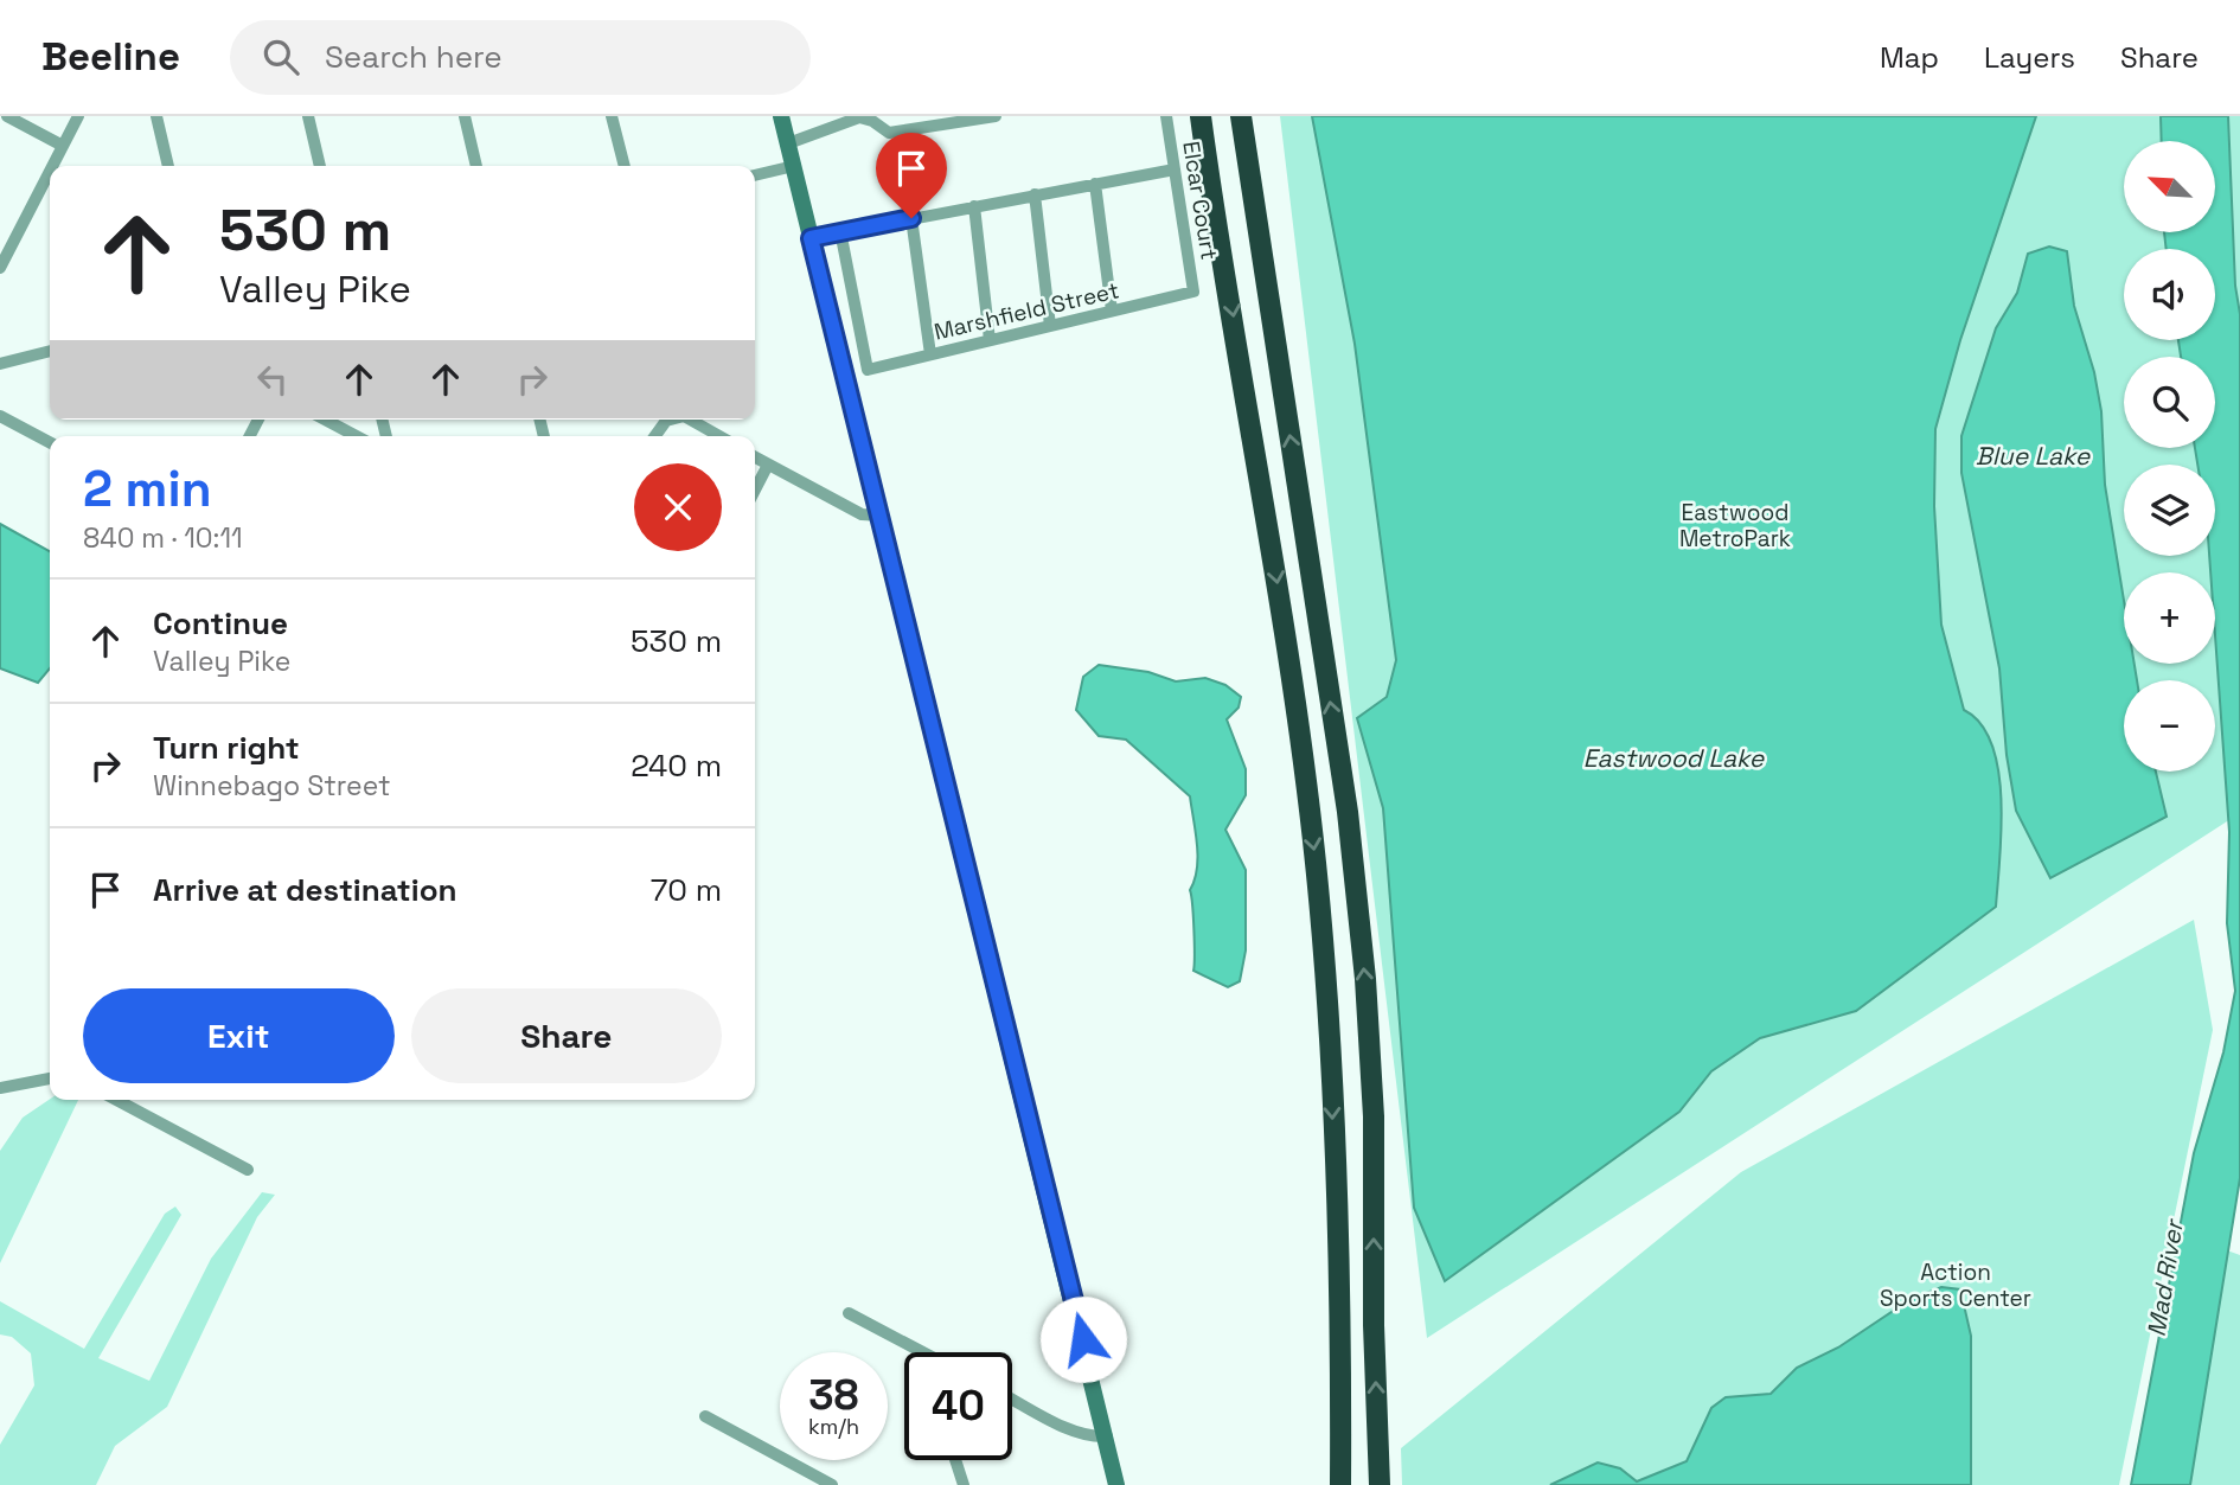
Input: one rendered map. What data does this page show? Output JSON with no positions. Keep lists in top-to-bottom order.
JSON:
{
  "streets": {
    "street": ["Elcar Court", "Marshfield Street"]
  },
  "crossings": [
    ["Elcar Court", "Marshfield Street"]
  ],
  "water": ["Blue Lake", "Eastwood Lake", "Mad River"],
  "parks": ["Eastwood MetroPark", "Action Sports Center"],
  "north": "top left",
  "page": {
    "header": "Beeline",
    "search": "Search here",
    "nav": ["Map", "Layers", "Share"],
    "map_buttons": ["+", "−"],
    "turn": ["530 m", "Valley Pike"],
    "heading": ["2 min", "840 m · 10:11"],
    "list": [
      {
        "name": "Continue",
        "note": "Valley Pike",
        "value": "530 m"
      },
      {
        "name": "Turn right",
        "note": "Winnebago Street",
        "value": "240 m"
      },
      {
        "name": "Arrive at destination",
        "value": "70 m"
      }
    ],
    "buttons": ["Exit", "Share"],
    "speed": "38 km/h",
    "limit": "40"
  }
}
